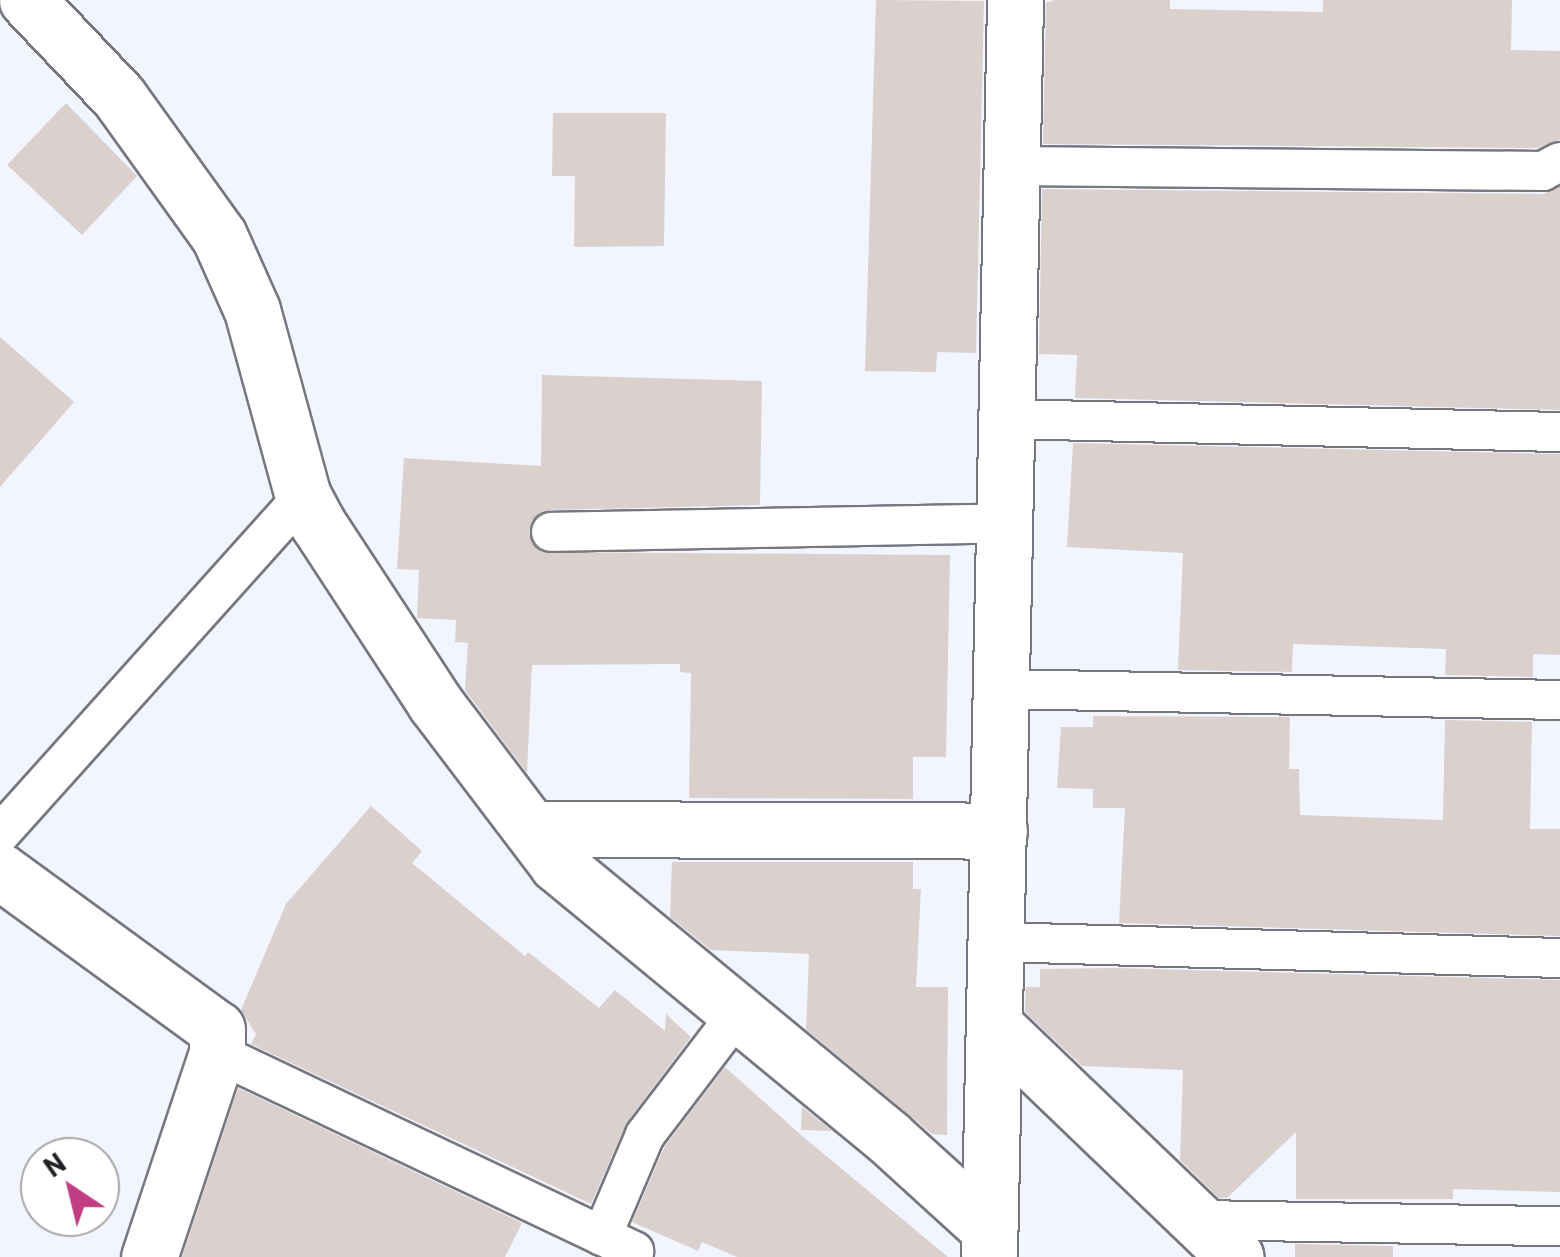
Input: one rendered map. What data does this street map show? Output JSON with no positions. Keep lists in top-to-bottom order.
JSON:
{
  "north": "top left"
}
